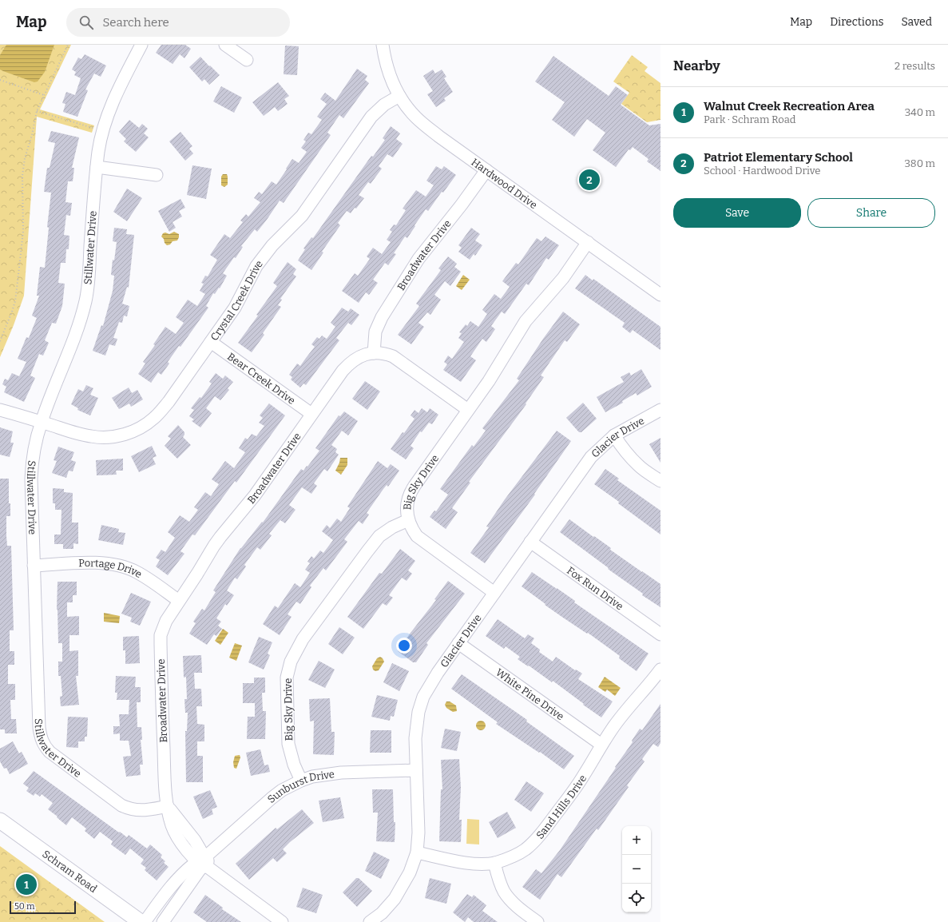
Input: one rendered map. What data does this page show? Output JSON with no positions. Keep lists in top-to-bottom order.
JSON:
{
  "streets": {
    "main road": ["Schram Road"],
    "street": [
      "Hardwood Drive",
      "Stillwater Drive",
      "Broadwater Drive",
      "Crystal Creek Drive",
      "Bear Creek Drive",
      "Glacier Drive",
      "Big Sky Drive",
      "Portage Drive",
      "Fox Run Drive",
      "White Pine Drive",
      "Sunburst Drive",
      "Sand Hills Drive"
    ]
  },
  "crossings": [
    ["Hardwood Drive", "Broadwater Drive"],
    ["Hardwood Drive", "Crystal Creek Drive"],
    ["Hardwood Drive", "Big Sky Drive"],
    ["Stillwater Drive", "Broadwater Drive"],
    ["Stillwater Drive", "Crystal Creek Drive"],
    ["Stillwater Drive", "Portage Drive"],
    ["Broadwater Drive", "Bear Creek Drive"],
    ["Broadwater Drive", "Portage Drive"],
    ["Crystal Creek Drive", "Bear Creek Drive"],
    ["Glacier Drive", "Fox Run Drive"],
    ["Glacier Drive", "White Pine Drive"],
    ["Glacier Drive", "Sunburst Drive"],
    ["Glacier Drive", "Sand Hills Drive"],
    ["Big Sky Drive", "Sunburst Drive"],
    ["White Pine Drive", "Sand Hills Drive"]
  ],
  "scale_bar": "50 m",
  "page": {
    "header": "Map",
    "search": "Search here",
    "nav": ["Map", "Directions", "Saved"],
    "heading": ["Nearby", "2 results"],
    "list": [
      {
        "mark": "1",
        "name": "Walnut Creek Recreation Area",
        "note": "Park · Schram Road",
        "value": "340 m"
      },
      {
        "mark": "2",
        "name": "Patriot Elementary School",
        "note": "School · Hardwood Drive",
        "value": "380 m"
      }
    ],
    "pins": ["2", "1"],
    "buttons": ["Save", "Share"],
    "map_buttons": ["+", "−"],
    "scale": "50 m"
  }
}
